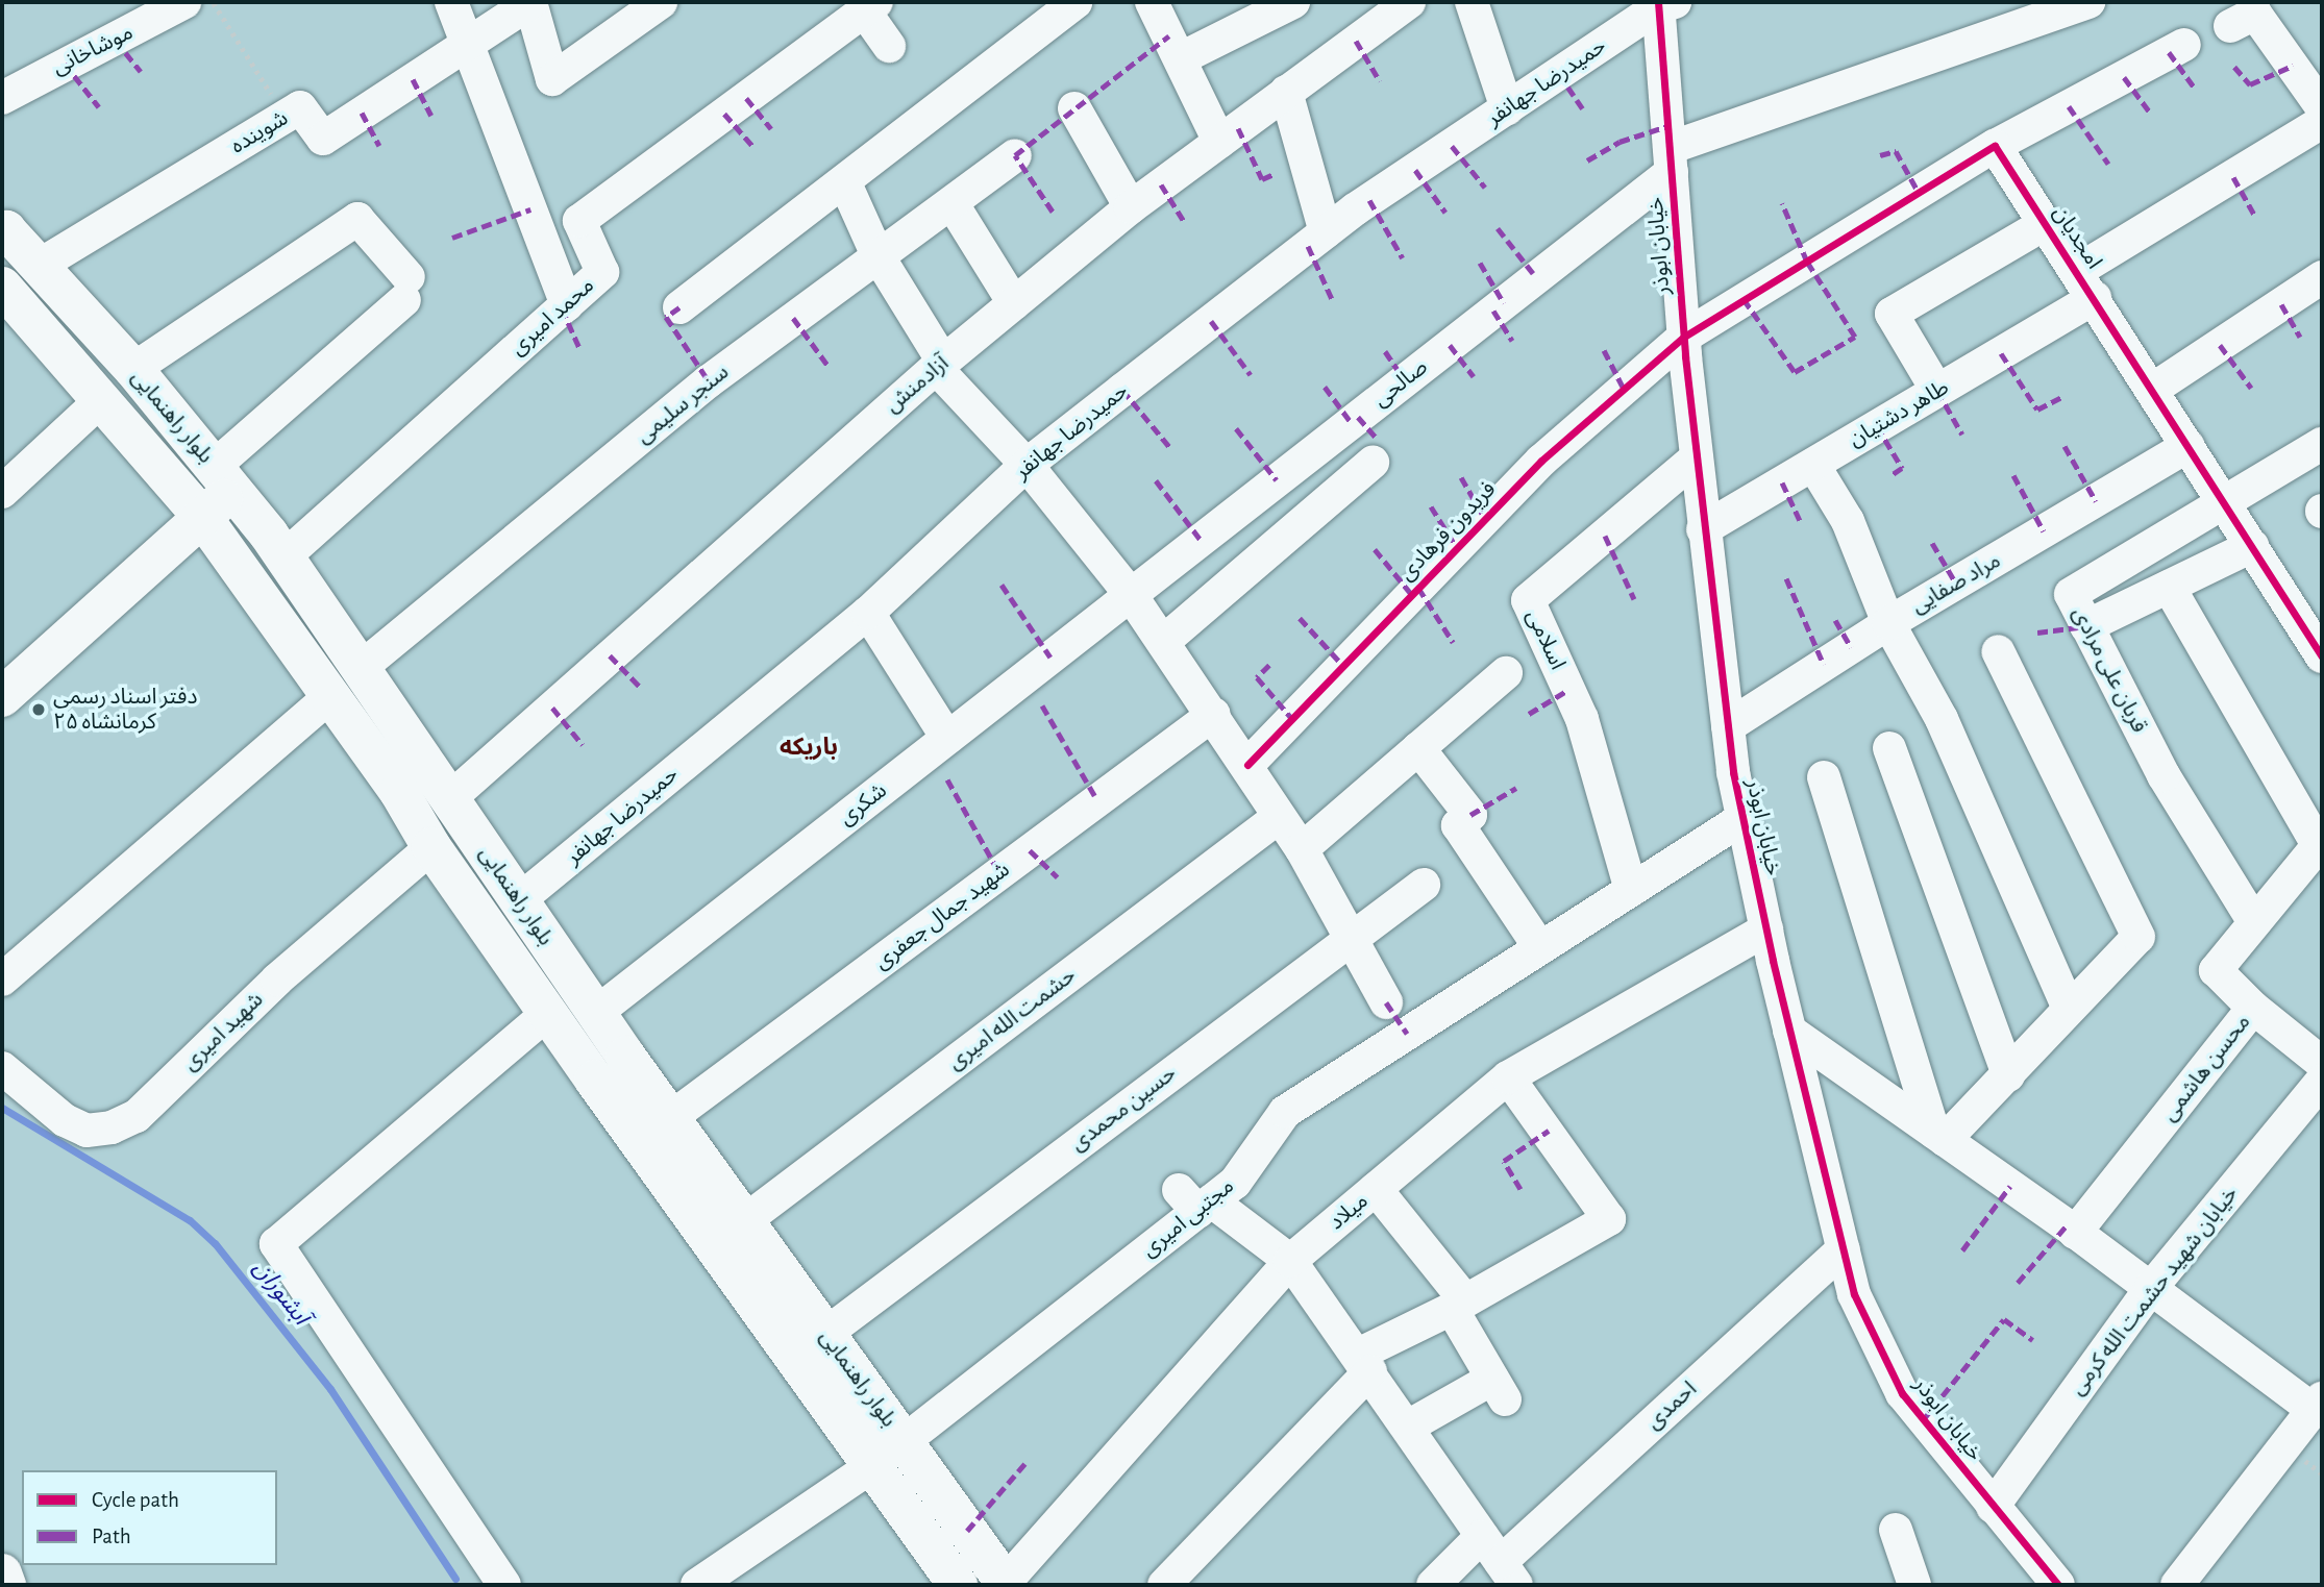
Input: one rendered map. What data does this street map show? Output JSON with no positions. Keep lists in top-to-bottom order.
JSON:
{
  "streets": {
    "main road": ["بلوار راهنمایی"],
    "street": [
      "موشاخانی",
      "حمیدرضا جهانفر",
      "شوینده",
      "امجدیان",
      "خیابان ابوذر",
      "محمد امیری",
      "صالحی",
      "آزادمنش",
      "سنجر سلیمی",
      "طاهر دشتیان",
      "فریدون فرهادی",
      "مراد صفایی",
      "اسلامی",
      "قربان علی مرادی",
      "شکری",
      "شهید جمال جعفری",
      "حشمت الله امیری",
      "شهید امیری",
      "محسن هاشمی",
      "حسین محمدی",
      "میلاد",
      "مجتبی امیری",
      "خیابان شهید حشمت الله کرمی",
      "احمدی"
    ]
  },
  "crossings": [
    ["حمیدرضا جهانفر", "خیابان ابوذر"],
    ["حمیدرضا جهانفر", "بلوار راهنمایی"],
    ["شوینده", "بلوار راهنمایی"],
    ["امجدیان", "طاهر دشتیان"],
    ["امجدیان", "مراد صفایی"],
    ["امجدیان", "قربان علی مرادی"],
    ["خیابان ابوذر", "صالحی"],
    ["خیابان ابوذر", "طاهر دشتیان"],
    ["خیابان ابوذر", "فریدون فرهادی"],
    ["خیابان ابوذر", "مراد صفایی"],
    ["خیابان ابوذر", "اسلامی"],
    ["خیابان ابوذر", "میلاد"],
    ["خیابان ابوذر", "مجتبی امیری"],
    ["خیابان ابوذر", "خیابان شهید حشمت الله کرمی"],
    ["خیابان ابوذر", "احمدی"],
    ["محمد امیری", "بلوار راهنمایی"],
    ["صالحی", "شکری"],
    ["آزادمنش", "بلوار راهنمایی"],
    ["سنجر سلیمی", "بلوار راهنمایی"],
    ["بلوار راهنمایی", "شکری"],
    ["بلوار راهنمایی", "شهید جمال جعفری"],
    ["بلوار راهنمایی", "حشمت الله امیری"],
    ["بلوار راهنمایی", "شهید امیری"],
    ["بلوار راهنمایی", "حسین محمدی"],
    ["بلوار راهنمایی", "میلاد"],
    ["بلوار راهنمایی", "مجتبی امیری"],
    ["اسلامی", "مجتبی امیری"],
    ["قربان علی مرادی", "محسن هاشمی"]
  ],
  "districts": ["باریکه"],
  "water": ["آبشوران"],
  "places": ["دفتر اسناد رسمی ۲۵ کرمانشاه"],
  "legend": ["Cycle path", "Path"]
}
